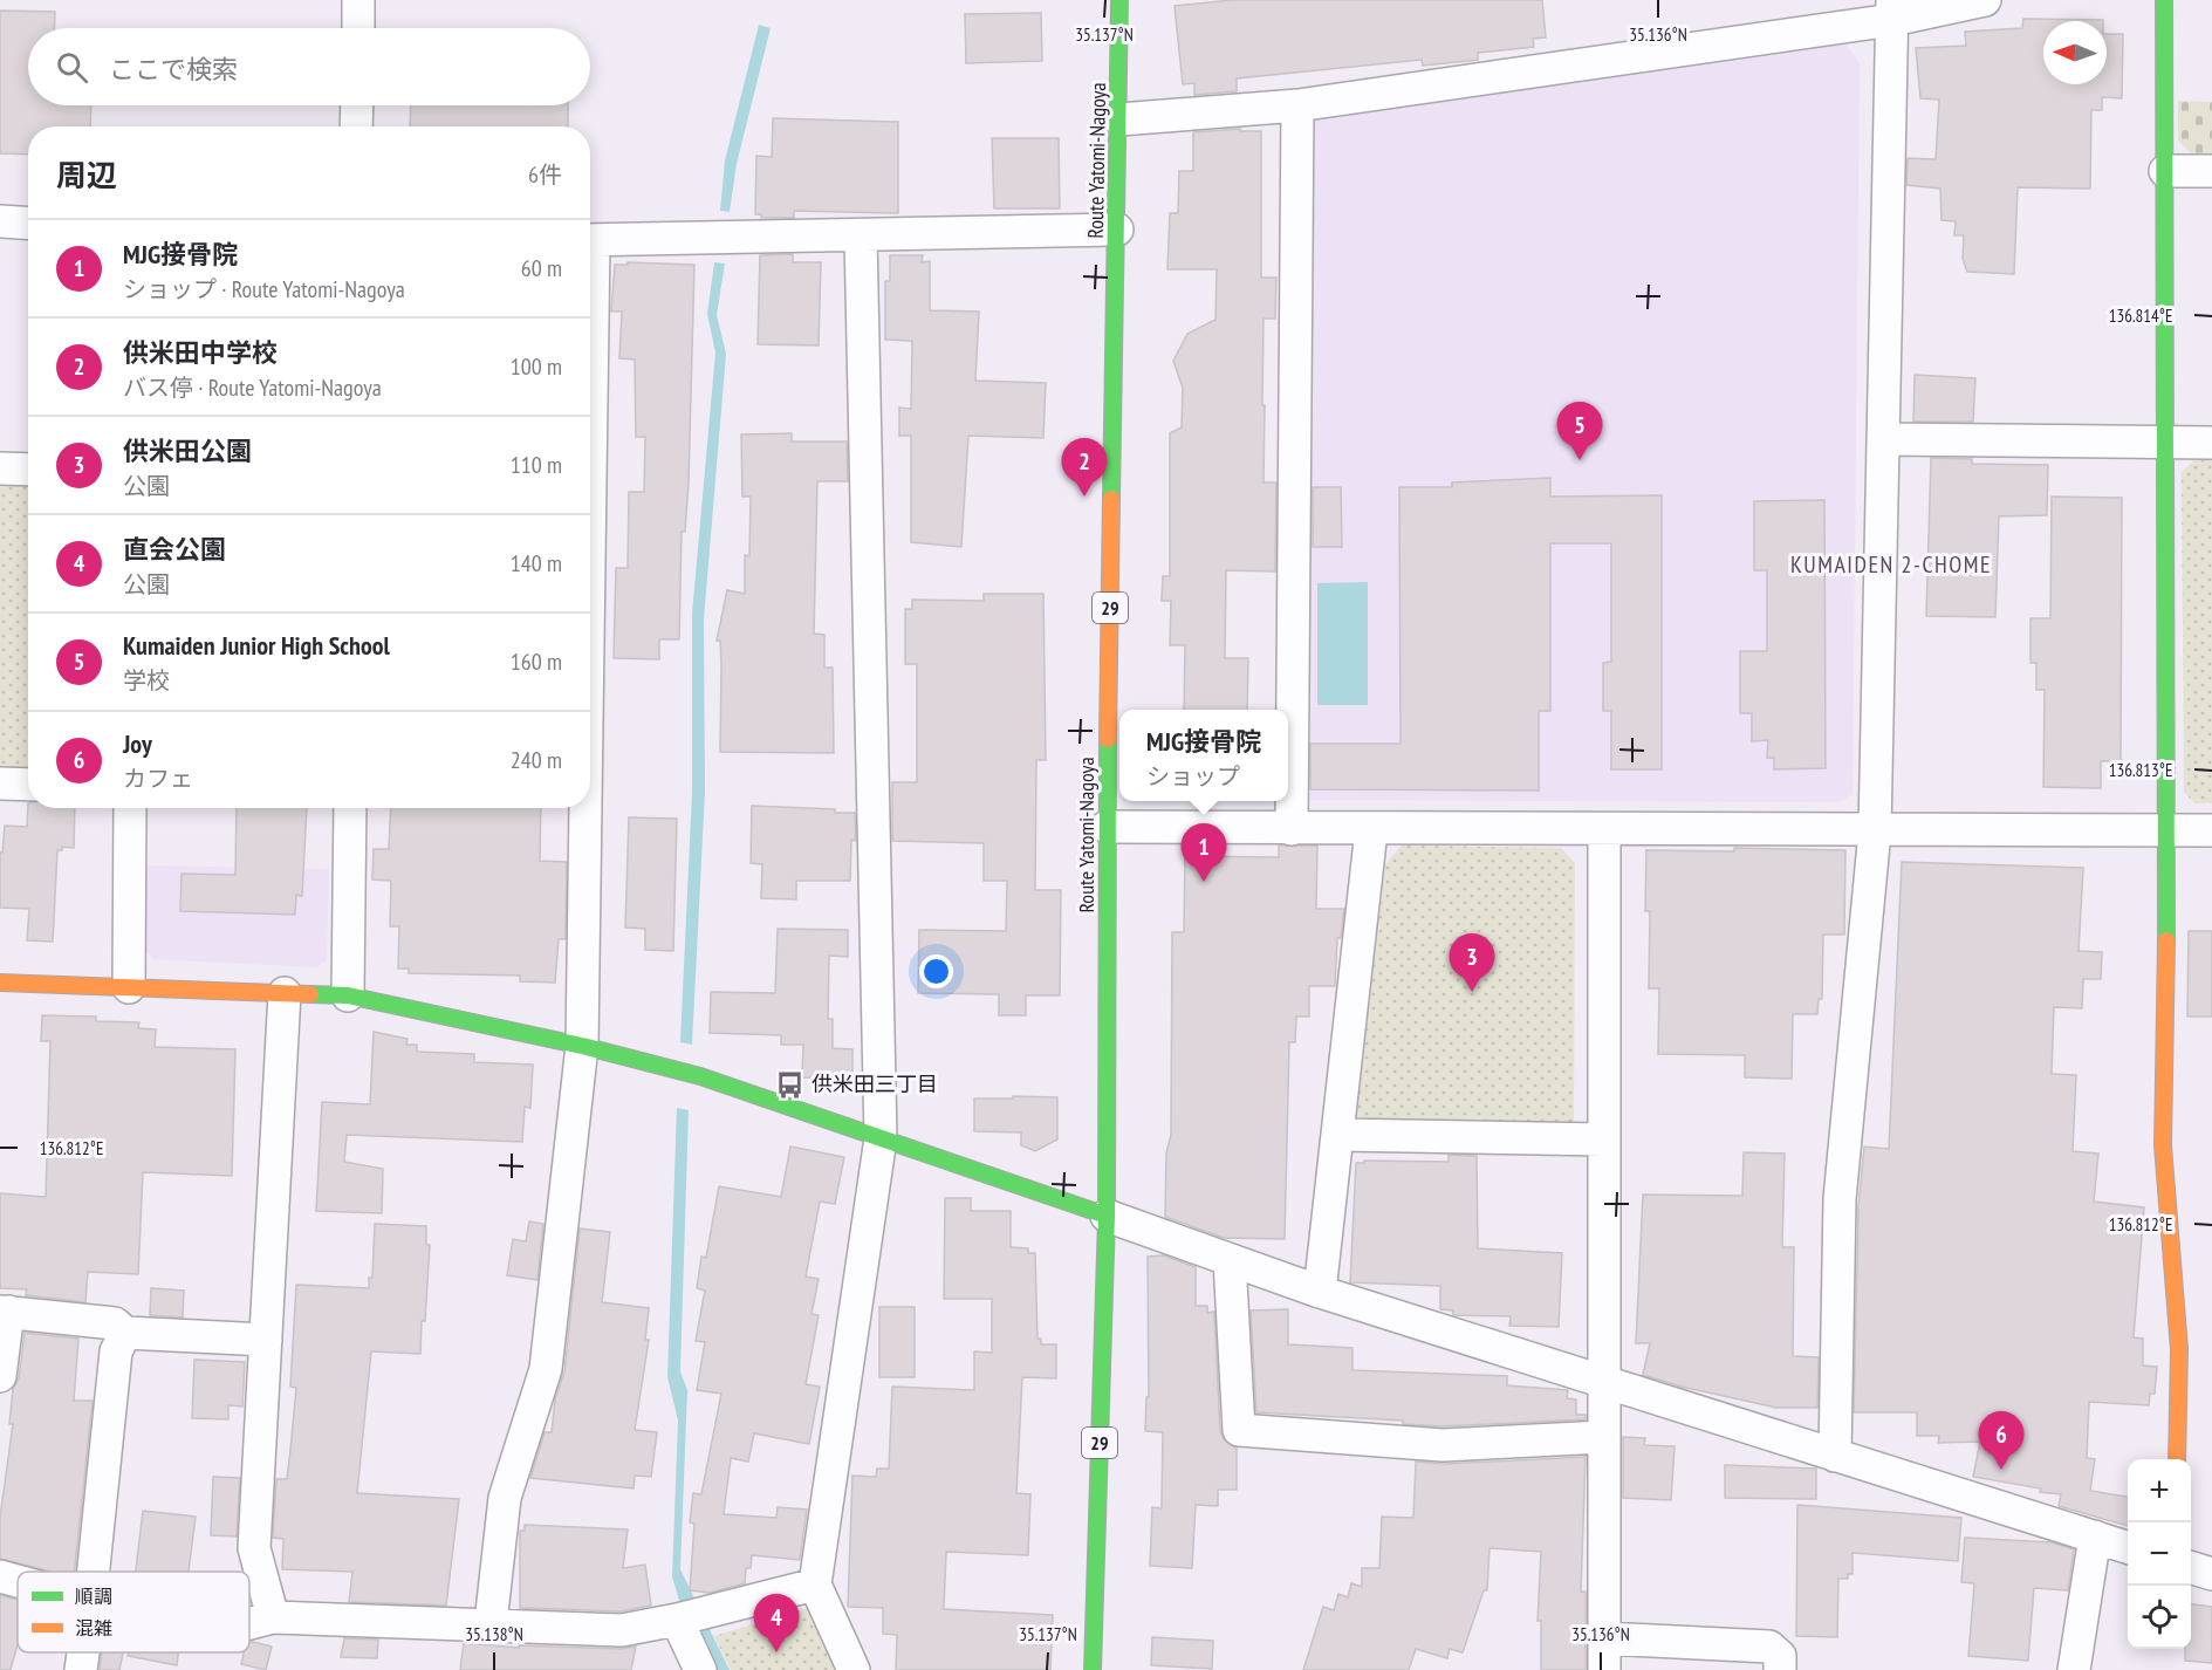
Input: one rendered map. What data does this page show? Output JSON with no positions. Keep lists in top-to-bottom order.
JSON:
{
  "streets": {
    "street": ["Route Yatomi-Nagoya", "29"]
  },
  "districts": ["KUMAIDEN 2-CHOME"],
  "places": {
    "bus stop": ["供米田三丁目"]
  },
  "legend": ["順調", "混雑"],
  "north": "left",
  "page": {
    "search": "ここで検索",
    "heading": ["周辺", "6件"],
    "list": [
      {
        "mark": "1",
        "name": "MJG接骨院",
        "note": "ショップ · Route Yatomi-Nagoya",
        "value": "60 m"
      },
      {
        "mark": "2",
        "name": "供米田中学校",
        "note": "バス停 · Route Yatomi-Nagoya",
        "value": "100 m"
      },
      {
        "mark": "3",
        "name": "供米田公園",
        "note": "公園",
        "value": "110 m"
      },
      {
        "mark": "4",
        "name": "直会公園",
        "note": "公園",
        "value": "140 m"
      },
      {
        "mark": "5",
        "name": "Kumaiden Junior High School",
        "note": "学校",
        "value": "160 m"
      },
      {
        "mark": "6",
        "name": "Joy",
        "note": "カフェ",
        "value": "240 m"
      }
    ],
    "pins": [
      "5",
      "2",
      "1",
      "3",
      "6",
      "4"
    ],
    "popup": ["MJG接骨院", "ショップ"],
    "map_buttons": ["+", "−"]
  },
  "coordinates": [
    "35.137°N",
    "35.136°N",
    "136.814°E",
    "136.813°E",
    "136.812°E",
    "35.138°N"
  ]
}
